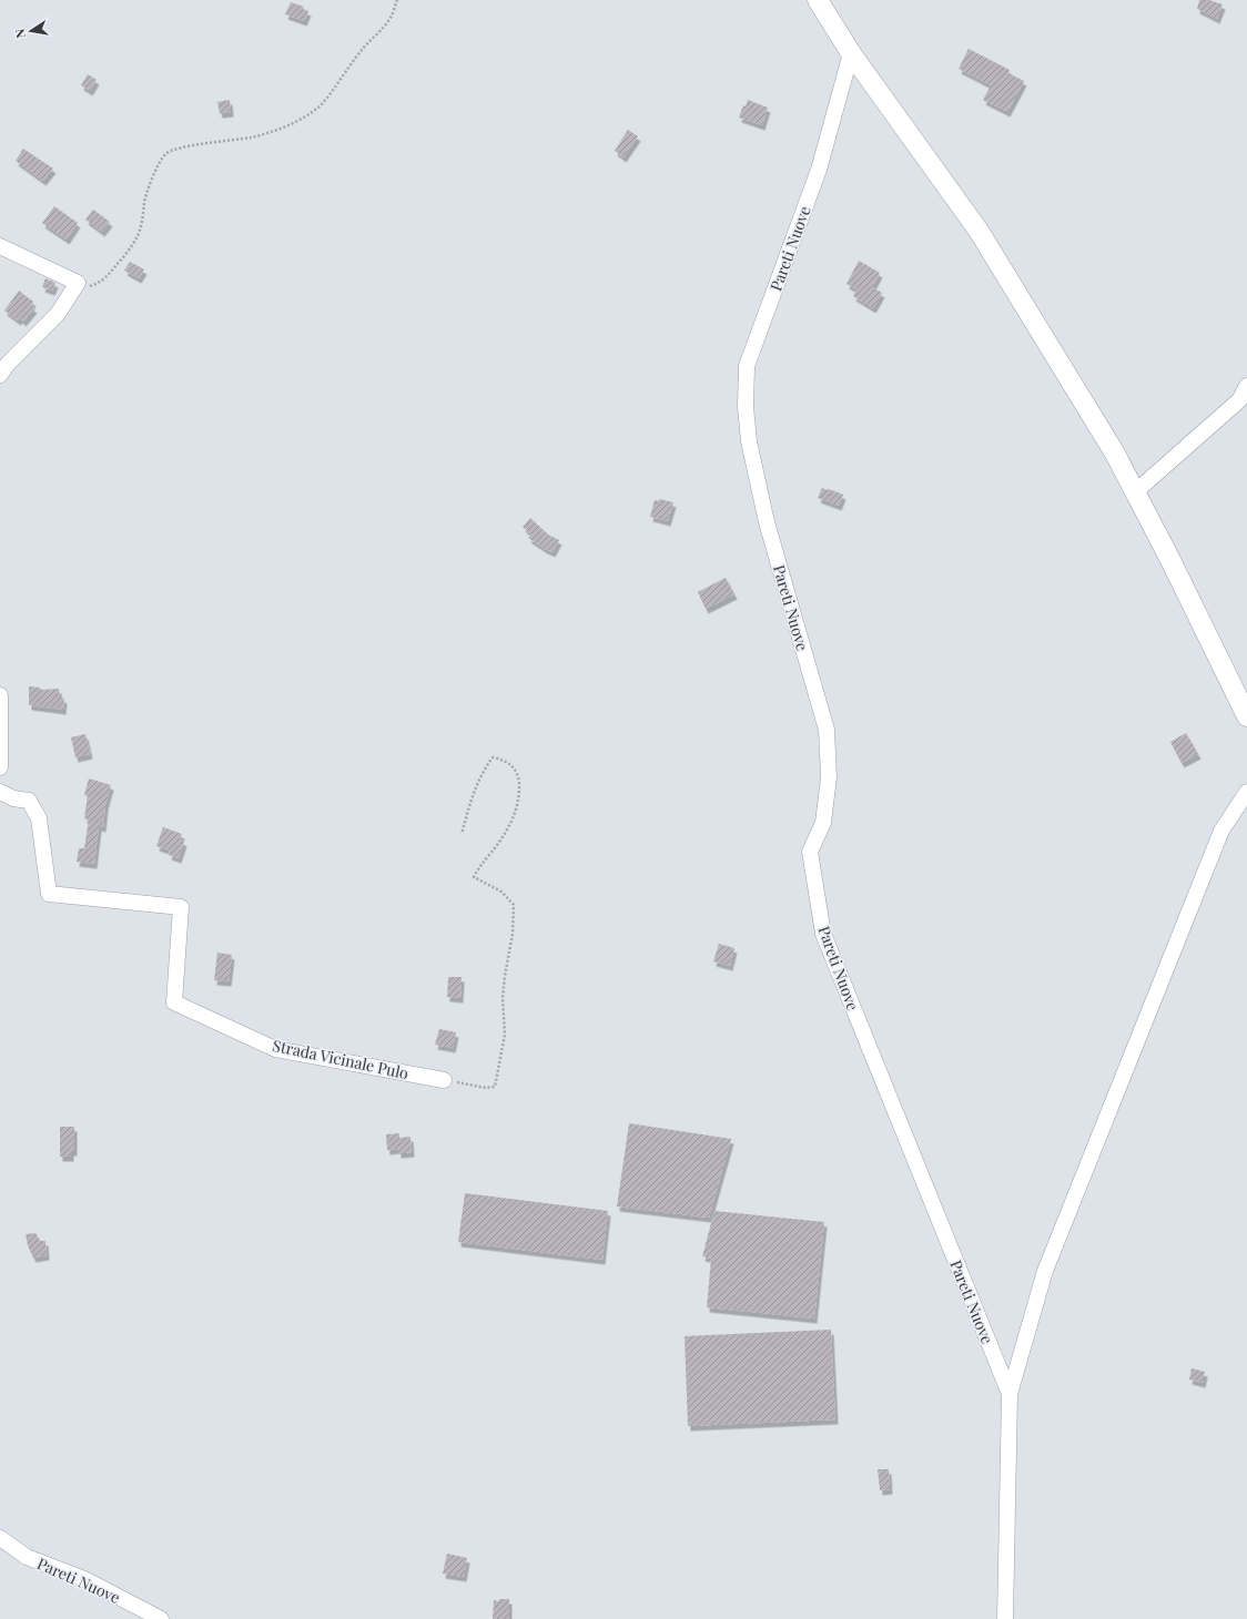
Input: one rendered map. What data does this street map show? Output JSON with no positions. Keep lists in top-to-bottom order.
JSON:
{
  "streets": {
    "street": ["Pareti Nuove", "Strada Vicinale Pulo"]
  },
  "north": "left"
}
